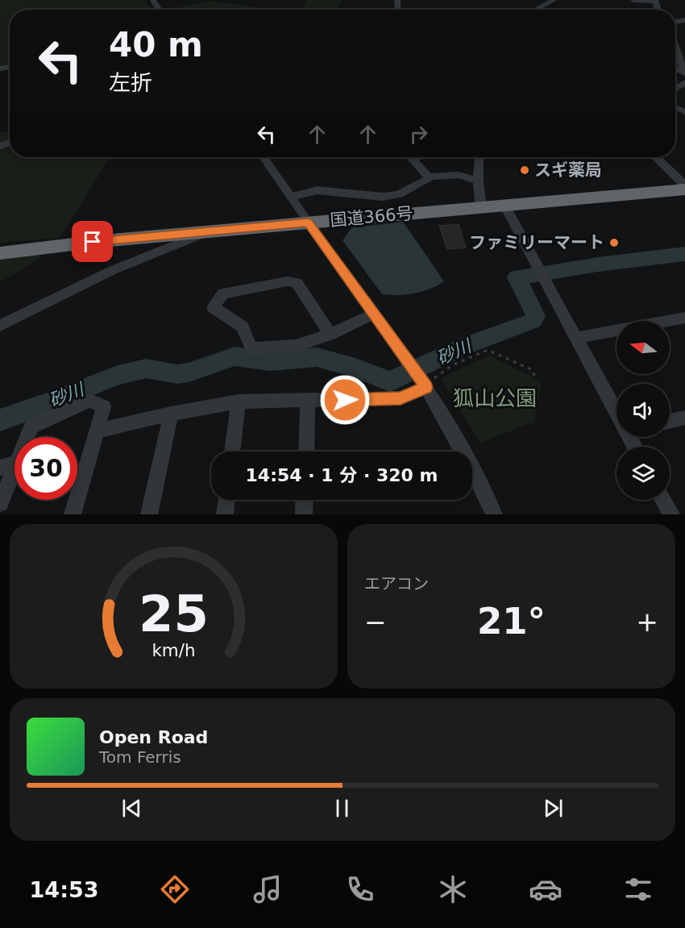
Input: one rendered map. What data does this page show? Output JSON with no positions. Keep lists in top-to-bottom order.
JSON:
{
  "streets": {
    "highway": ["国道366号"]
  },
  "water": ["砂川"],
  "parks": ["狐山公園"],
  "places": ["スギ薬局", "ファミリーマート"],
  "north": "left",
  "page": {
    "turn": ["40 m", "左折"],
    "limit": "30",
    "trip": "14:54 · 1 分 · 320 m",
    "tile": "エアコン",
    "heat": ["−", "21°", "+"],
    "song": ["Open Road", "Tom Ferris"],
    "tabs": "14:53",
    "gauge": ["25", "km/h"]
  }
}
